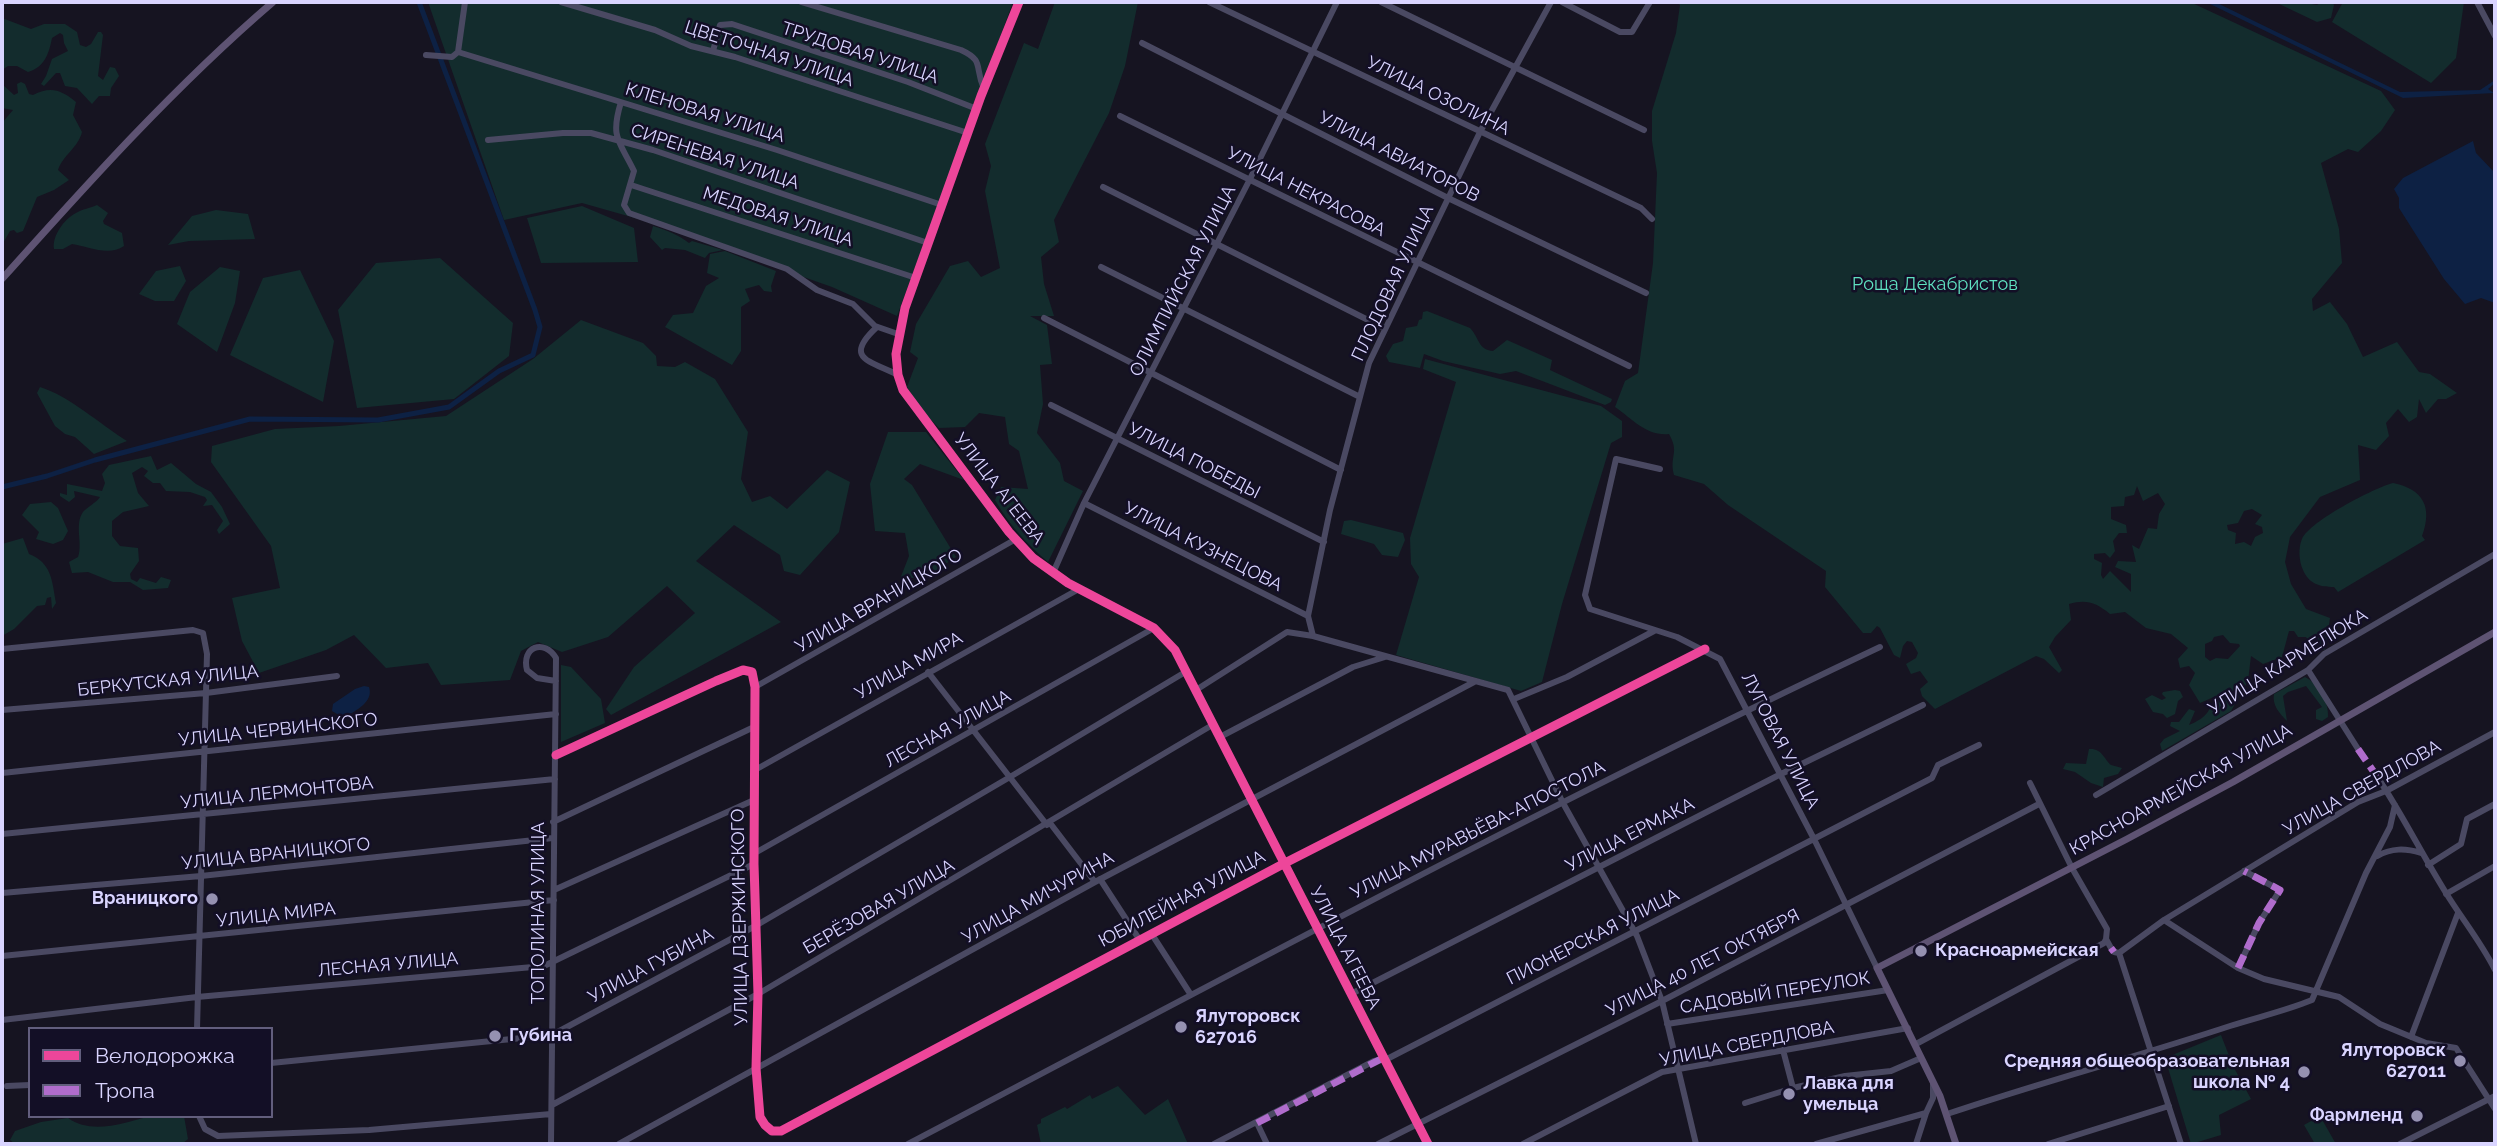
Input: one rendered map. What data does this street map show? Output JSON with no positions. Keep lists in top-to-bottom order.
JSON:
{
  "streets": {
    "main road": ["ЛУГОВАЯ УЛИЦА", "КРАСНОАРМЕЙСКАЯ УЛИЦА"],
    "street": [
      "ТРУДОВАЯ УЛИЦА",
      "ЦВЕТОЧНАЯ УЛИЦА",
      "УЛИЦА ОЗОЛИНА",
      "КЛЕНОВАЯ УЛИЦА",
      "СИРЕНЕВАЯ УЛИЦА",
      "УЛИЦА АВИАТОРОВ",
      "УЛИЦА НЕКРАСОВА",
      "МЕДОВАЯ УЛИЦА",
      "ОЛИМПИЙСКАЯ УЛИЦА",
      "ПЛОДОВАЯ УЛИЦА",
      "УЛИЦА ПОБЕДЫ",
      "УЛИЦА АГЕЕВА",
      "УЛИЦА КУЗНЕЦОВА",
      "УЛИЦА ВРАНИЦКОГО",
      "УЛИЦА КАРМЕЛЮКА",
      "УЛИЦА МИРА",
      "БЕРКУТСКАЯ УЛИЦА",
      "ЛЕСНАЯ УЛИЦА",
      "УЛИЦА ЧЕРВИНСКОГО",
      "УЛИЦА СВЕРДЛОВА",
      "УЛИЦА ЛЕРМОНТОВА",
      "УЛИЦА МУРАВЬЁВА-АПОСТОЛА",
      "УЛИЦА ЕРМАКА",
      "УЛИЦА МИЧУРИНА",
      "ЮБИЛЕЙНАЯ УЛИЦА",
      "БЕРЁЗОВАЯ УЛИЦА",
      "ТОПОЛИНАЯ УЛИЦА",
      "УЛИЦА ДЗЕРЖИНСКОГО",
      "ПИОНЕРСКАЯ УЛИЦА",
      "УЛИЦА 40 ЛЕТ ОКТЯБРЯ",
      "УЛИЦА ГУБИНА",
      "САДОВЫЙ ПЕРЕУЛОК"
    ]
  },
  "crossings": [
    ["ТРУДОВАЯ УЛИЦА", "ЦВЕТОЧНАЯ УЛИЦА"],
    ["ТРУДОВАЯ УЛИЦА", "УЛИЦА АГЕЕВА"],
    ["ЦВЕТОЧНАЯ УЛИЦА", "УЛИЦА АГЕЕВА"],
    ["УЛИЦА ОЗОЛИНА", "ОЛИМПИЙСКАЯ УЛИЦА"],
    ["УЛИЦА ОЗОЛИНА", "ПЛОДОВАЯ УЛИЦА"],
    ["КЛЕНОВАЯ УЛИЦА", "УЛИЦА АГЕЕВА"],
    ["СИРЕНЕВАЯ УЛИЦА", "УЛИЦА АГЕЕВА"],
    ["УЛИЦА АВИАТОРОВ", "ОЛИМПИЙСКАЯ УЛИЦА"],
    ["УЛИЦА АВИАТОРОВ", "ПЛОДОВАЯ УЛИЦА"],
    ["УЛИЦА НЕКРАСОВА", "ОЛИМПИЙСКАЯ УЛИЦА"],
    ["УЛИЦА НЕКРАСОВА", "ПЛОДОВАЯ УЛИЦА"],
    ["МЕДОВАЯ УЛИЦА", "УЛИЦА АГЕЕВА"],
    ["ОЛИМПИЙСКАЯ УЛИЦА", "УЛИЦА ПОБЕДЫ"],
    ["ОЛИМПИЙСКАЯ УЛИЦА", "УЛИЦА АГЕЕВА"],
    ["ОЛИМПИЙСКАЯ УЛИЦА", "УЛИЦА КУЗНЕЦОВА"],
    ["ПЛОДОВАЯ УЛИЦА", "УЛИЦА ПОБЕДЫ"],
    ["ПЛОДОВАЯ УЛИЦА", "УЛИЦА КУЗНЕЦОВА"],
    ["УЛИЦА АГЕЕВА", "УЛИЦА ВРАНИЦКОГО"],
    ["УЛИЦА АГЕЕВА", "УЛИЦА МИРА"],
    ["УЛИЦА АГЕЕВА", "ЛЕСНАЯ УЛИЦА"],
    ["УЛИЦА АГЕЕВА", "УЛИЦА МУРАВЬЁВА-АПОСТОЛА"],
    ["УЛИЦА АГЕЕВА", "УЛИЦА ЕРМАКА"],
    ["УЛИЦА АГЕЕВА", "УЛИЦА МИЧУРИНА"],
    ["УЛИЦА АГЕЕВА", "ЮБИЛЕЙНАЯ УЛИЦА"],
    ["УЛИЦА АГЕЕВА", "БЕРЁЗОВАЯ УЛИЦА"],
    ["УЛИЦА АГЕЕВА", "ПИОНЕРСКАЯ УЛИЦА"],
    ["УЛИЦА АГЕЕВА", "УЛИЦА 40 ЛЕТ ОКТЯБРЯ"],
    ["УЛИЦА АГЕЕВА", "УЛИЦА ГУБИНА"],
    ["УЛИЦА ВРАНИЦКОГО", "ТОПОЛИНАЯ УЛИЦА"],
    ["УЛИЦА ВРАНИЦКОГО", "УЛИЦА ДЗЕРЖИНСКОГО"],
    ["УЛИЦА МИРА", "ТОПОЛИНАЯ УЛИЦА"],
    ["УЛИЦА МИРА", "УЛИЦА ДЗЕРЖИНСКОГО"],
    ["ЛЕСНАЯ УЛИЦА", "ТОПОЛИНАЯ УЛИЦА"],
    ["ЛЕСНАЯ УЛИЦА", "УЛИЦА ДЗЕРЖИНСКОГО"],
    ["УЛИЦА ЧЕРВИНСКОГО", "ТОПОЛИНАЯ УЛИЦА"],
    ["ЛУГОВАЯ УЛИЦА", "УЛИЦА СВЕРДЛОВА"],
    ["ЛУГОВАЯ УЛИЦА", "КРАСНОАРМЕЙСКАЯ УЛИЦА"],
    ["ЛУГОВАЯ УЛИЦА", "УЛИЦА МУРАВЬЁВА-АПОСТОЛА"],
    ["ЛУГОВАЯ УЛИЦА", "УЛИЦА ЕРМАКА"],
    ["ЛУГОВАЯ УЛИЦА", "ЮБИЛЕЙНАЯ УЛИЦА"],
    ["ЛУГОВАЯ УЛИЦА", "ПИОНЕРСКАЯ УЛИЦА"],
    ["ЛУГОВАЯ УЛИЦА", "УЛИЦА 40 ЛЕТ ОКТЯБРЯ"],
    ["ЛУГОВАЯ УЛИЦА", "САДОВЫЙ ПЕРЕУЛОК"],
    ["УЛИЦА ЛЕРМОНТОВА", "ТОПОЛИНАЯ УЛИЦА"],
    ["УЛИЦА МИЧУРИНА", "УЛИЦА ДЗЕРЖИНСКОГО"],
    ["ЮБИЛЕЙНАЯ УЛИЦА", "УЛИЦА ДЗЕРЖИНСКОГО"],
    ["БЕРЁЗОВАЯ УЛИЦА", "ТОПОЛИНАЯ УЛИЦА"],
    ["БЕРЁЗОВАЯ УЛИЦА", "УЛИЦА ДЗЕРЖИНСКОГО"],
    ["ТОПОЛИНАЯ УЛИЦА", "УЛИЦА ДЗЕРЖИНСКОГО"],
    ["ТОПОЛИНАЯ УЛИЦА", "УЛИЦА ГУБИНА"],
    ["УЛИЦА ДЗЕРЖИНСКОГО", "УЛИЦА ГУБИНА"]
  ],
  "parks": ["Роща Декабристов"],
  "places": [
    "Враницкого",
    "Красноармейская",
    "Ялуторовск 627016",
    "Губина",
    "Ялуторовск 627011",
    "Средняя общеобразовательная школа № 4",
    "Лавка для умельца",
    "Фармленд"
  ],
  "legend": ["Велодорожка", "Тропа"]
}
